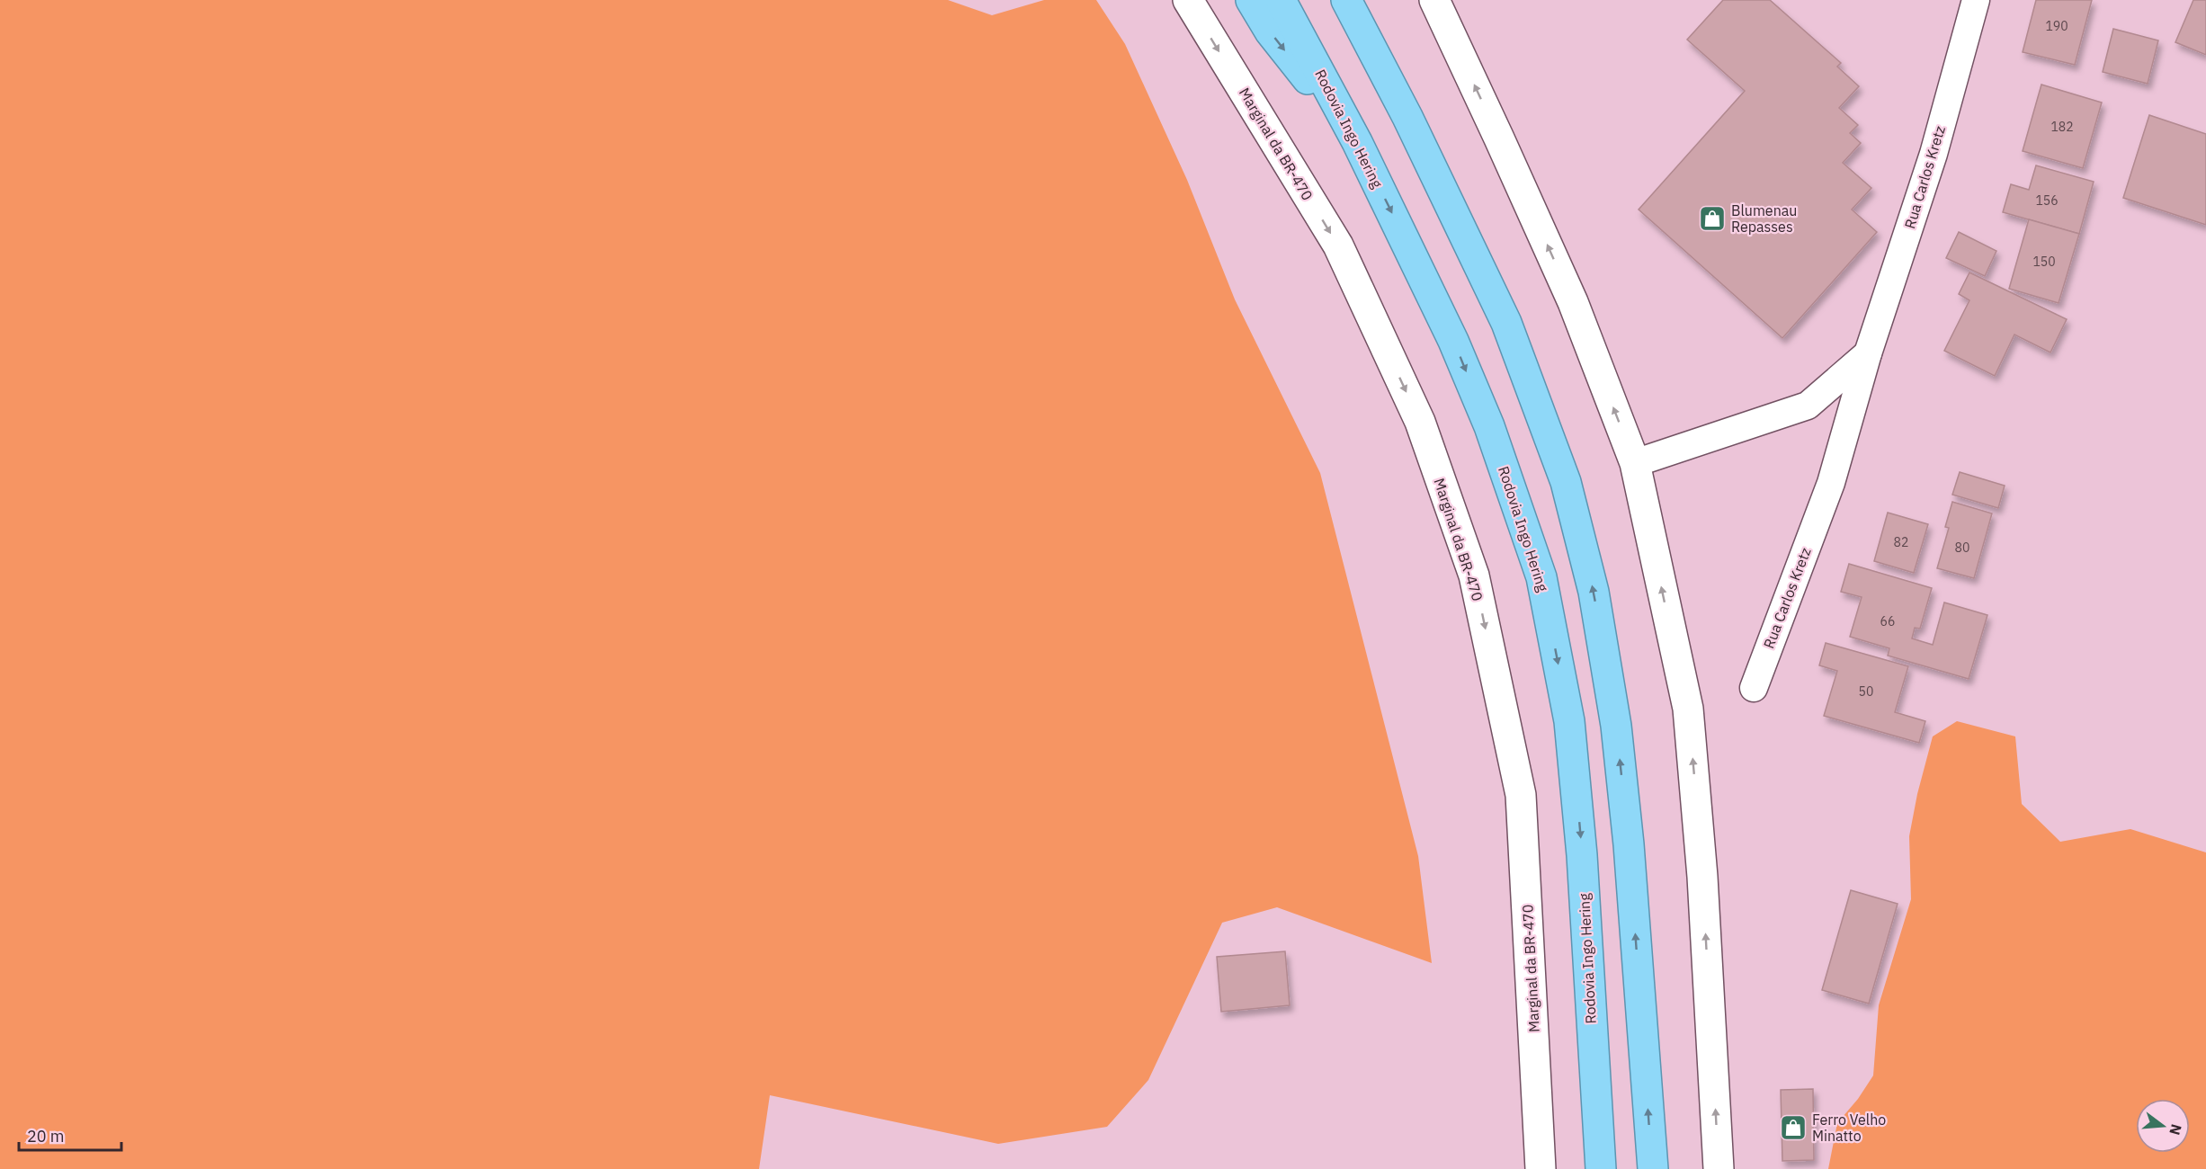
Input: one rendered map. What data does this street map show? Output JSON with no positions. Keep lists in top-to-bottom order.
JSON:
{
  "streets": {
    "highway": ["Rodovia Ingo Hering"],
    "main road": ["Marginal da BR-470"],
    "street": ["Rua Carlos Kretz"]
  },
  "places": {
    "shop": ["Blumenau Repasses", "Ferro Velho Minatto"]
  },
  "house_numbers": [
    "190",
    "182",
    "156",
    "150",
    "82",
    "80",
    "66",
    "50"
  ],
  "scale_bar": "20 m",
  "north": "right"
}
